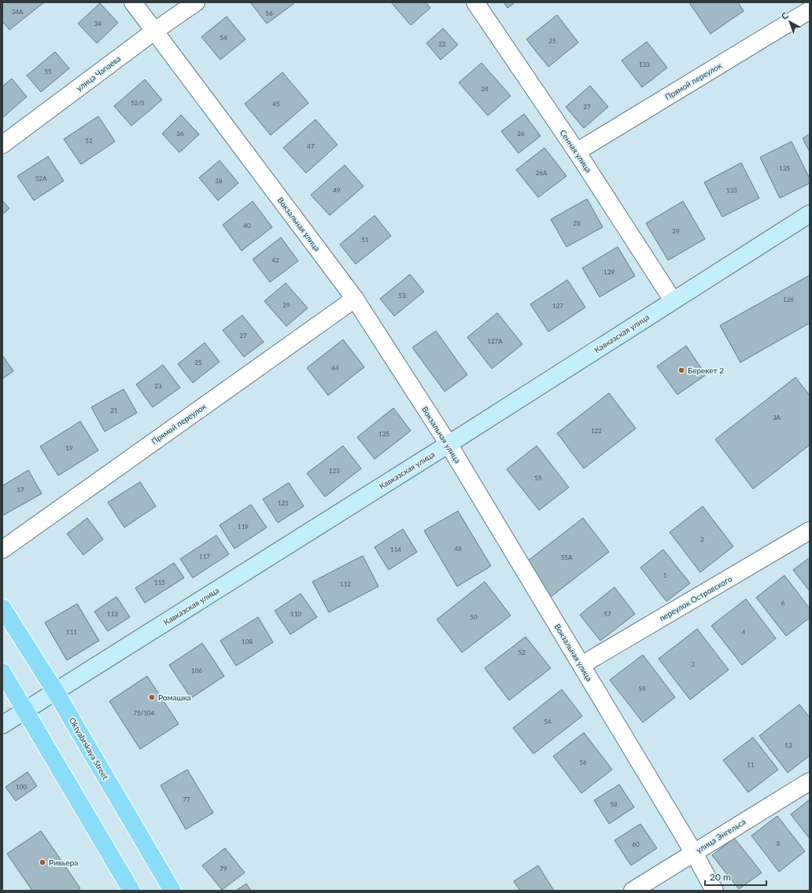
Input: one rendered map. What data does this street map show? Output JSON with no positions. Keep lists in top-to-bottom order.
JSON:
{
  "streets": {
    "main road": ["Кавказская улица", "Oktyabrskaya Street"],
    "street": [
      "улица Чапаева",
      "Прямой переулок",
      "Сенная улица",
      "Вокзальная улица",
      "переулок Островского",
      "улица Энгельса"
    ]
  },
  "crossings": [
    ["улица Чапаева", "Вокзальная улица"],
    ["Прямой переулок", "Сенная улица"],
    ["Прямой переулок", "Вокзальная улица"],
    ["Сенная улица", "Кавказская улица"],
    ["Вокзальная улица", "Кавказская улица"],
    ["Вокзальная улица", "переулок Островского"],
    ["Вокзальная улица", "улица Энгельса"],
    ["Кавказская улица", "Oktyabrskaya Street"]
  ],
  "places": ["Берекет 2", "Ромашка", "Ривьера"],
  "house_numbers": [
    "34А",
    "56",
    "34",
    "54",
    "25",
    "22",
    "133",
    "55",
    "24",
    "52/5",
    "45",
    "27",
    "36",
    "26",
    "52",
    "47",
    "135",
    "26А",
    "52А",
    "38",
    "49",
    "133",
    "28",
    "40",
    "29",
    "51",
    "42",
    "129",
    "53",
    "126",
    "29",
    "127",
    "27",
    "127А",
    "25",
    "44",
    "23",
    "21",
    "3А",
    "122",
    "125",
    "19",
    "123",
    "55",
    "17",
    "121",
    "119",
    "3",
    "48",
    "114",
    "117",
    "55А",
    "1",
    "115",
    "112",
    "6",
    "113",
    "110",
    "57",
    "50",
    "111",
    "4",
    "108",
    "52",
    "2",
    "106",
    "59",
    "75/104",
    "54",
    "13",
    "56",
    "11",
    "100",
    "77",
    "58",
    "8",
    "60",
    "79"
  ],
  "scale_bar": "20 m",
  "north": "top left"
}
